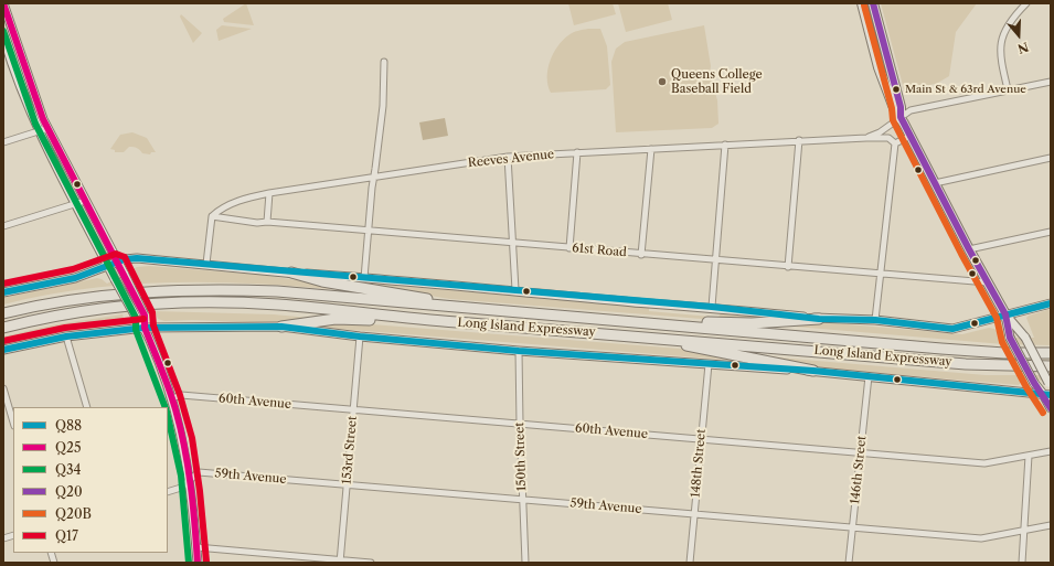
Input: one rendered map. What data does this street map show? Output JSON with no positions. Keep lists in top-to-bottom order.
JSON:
{
  "streets": {
    "highway": ["Long Island Expressway"],
    "street": [
      "Reeves Avenue",
      "61st Road",
      "60th Avenue",
      "153rd Street",
      "150th Street",
      "148th Street",
      "146th Street",
      "59th Avenue"
    ]
  },
  "crossings": [
    ["Reeves Avenue", "61st Road"],
    ["60th Avenue", "153rd Street"],
    ["60th Avenue", "150th Street"],
    ["60th Avenue", "148th Street"],
    ["60th Avenue", "146th Street"],
    ["153rd Street", "59th Avenue"],
    ["150th Street", "59th Avenue"],
    ["148th Street", "59th Avenue"],
    ["146th Street", "59th Avenue"]
  ],
  "places": ["Queens College Baseball Field", "Main St & 63rd Avenue"],
  "lines": [
    "transit line Q25",
    "transit line Q20",
    "transit line Q20B",
    "transit line Q34",
    "transit line Q17",
    "transit line Q88"
  ],
  "legend": [
    "Q88",
    "Q25",
    "Q34",
    "Q20",
    "Q20B",
    "Q17"
  ],
  "north": "bottom"
}
